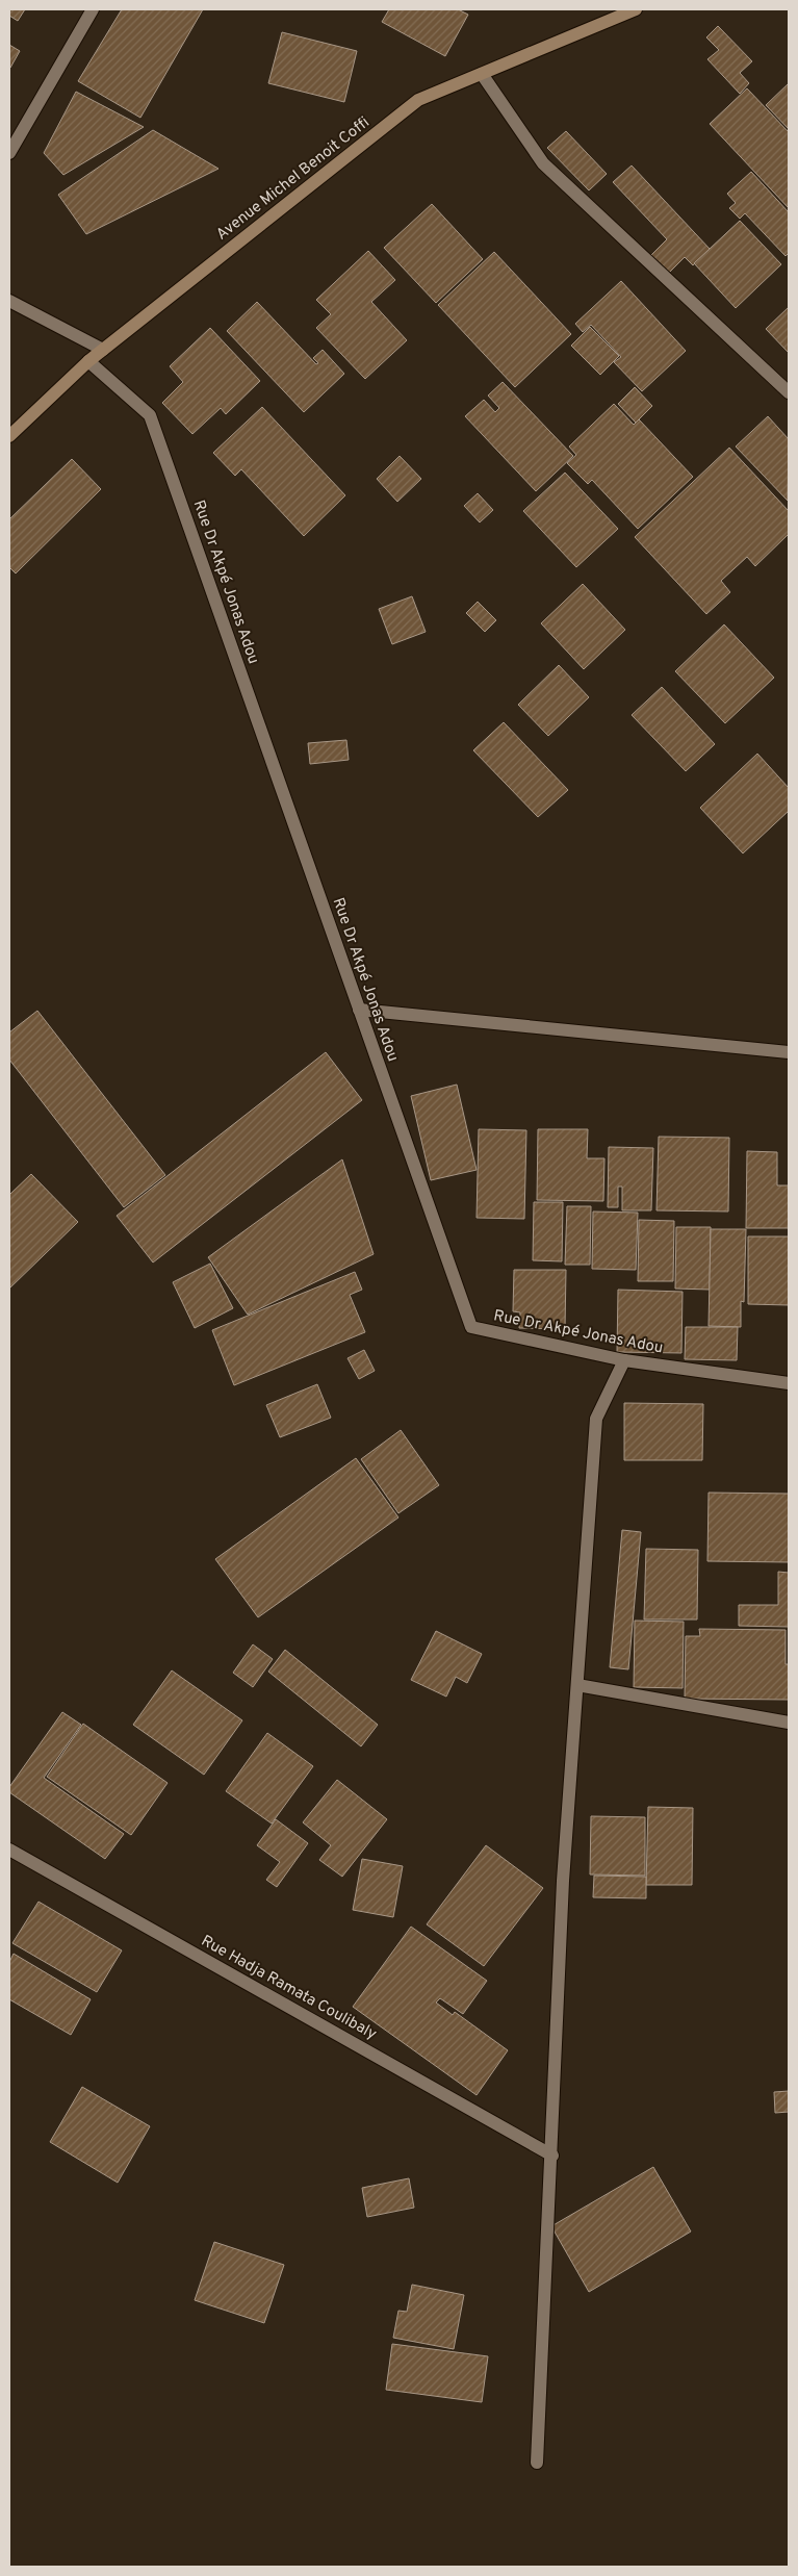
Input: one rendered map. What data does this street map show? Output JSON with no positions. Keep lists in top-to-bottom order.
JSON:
{
  "streets": {
    "street": ["Avenue Michel Benoit Coffi", "Rue Dr Akpé Jonas Adou", "Rue Hadja Ramata Coulibaly"]
  },
  "crossings": [
    ["Avenue Michel Benoit Coffi", "Rue Dr Akpé Jonas Adou"]
  ]
}
